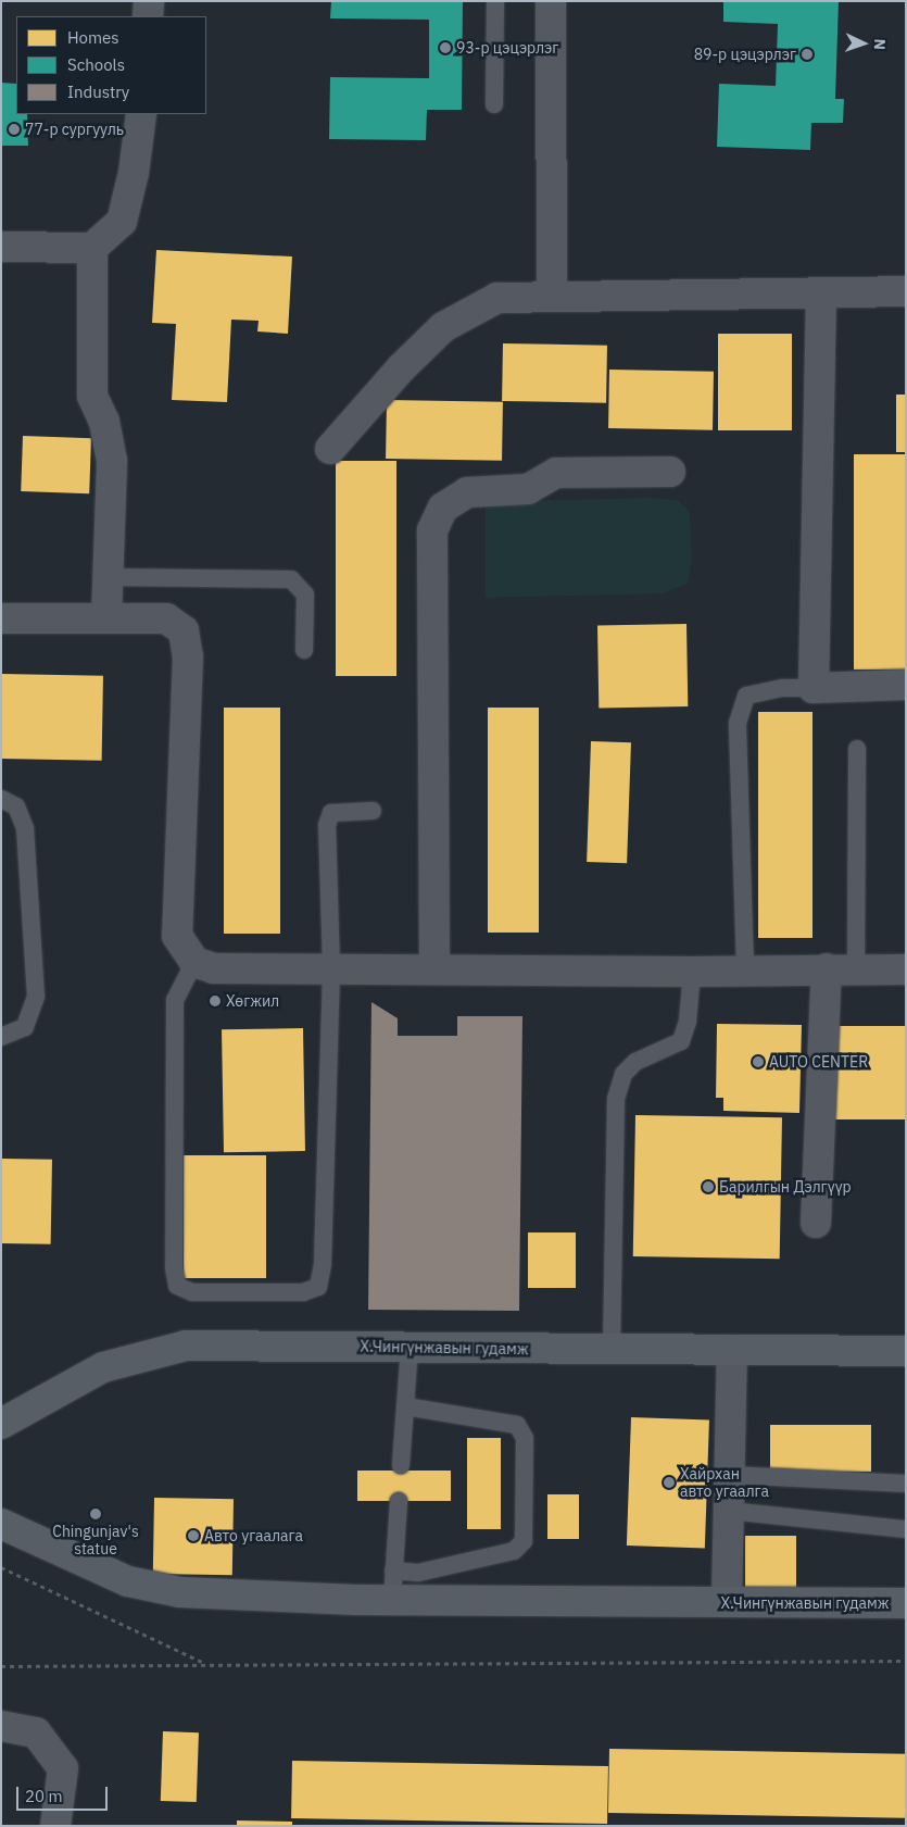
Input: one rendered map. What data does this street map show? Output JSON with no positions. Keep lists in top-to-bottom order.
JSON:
{
  "streets": {
    "main road": ["Х.Чингүнжавын гудамж"]
  },
  "places": [
    "93-р цэцэрлэг",
    "89-р цэцэрлэг",
    "77-р сургууль",
    "Хөгжил",
    "AUTO CENTER",
    "Барилгын Дэлгүүр",
    "Хайрхан авто угаалга",
    "Chingunjav's statue",
    "Авто угаалага"
  ],
  "legend": ["Homes", "Schools", "Industry"],
  "scale_bar": "20 m",
  "north": "right"
}
